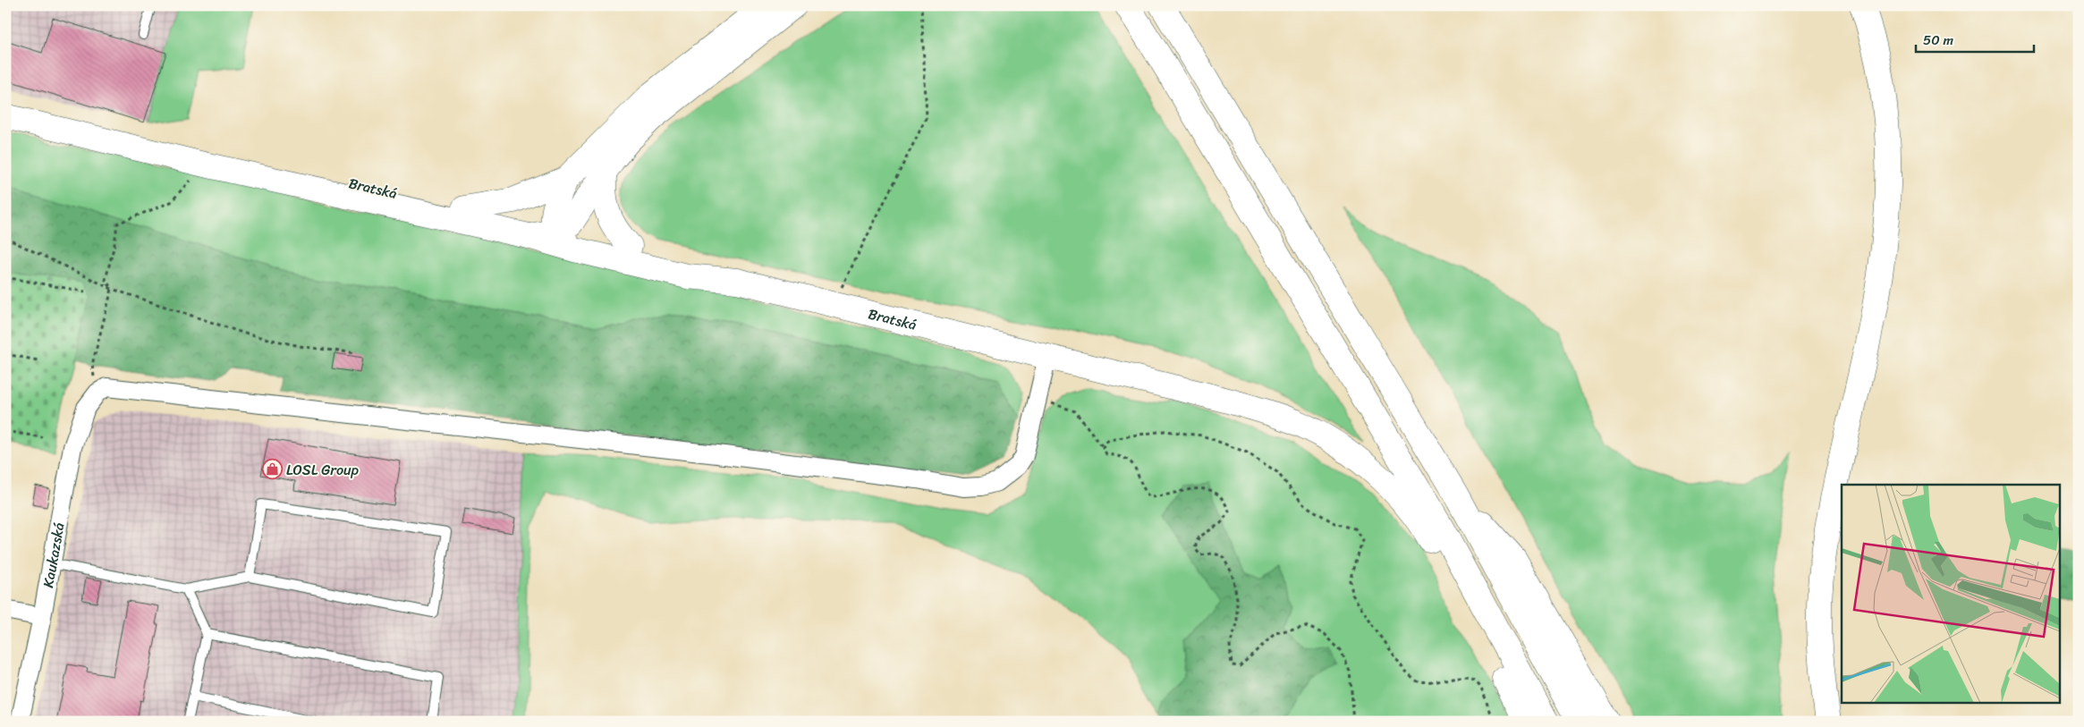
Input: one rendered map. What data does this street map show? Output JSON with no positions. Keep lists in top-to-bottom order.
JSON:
{
  "streets": {
    "main road": ["Bratská"],
    "street": ["Kaukazská"]
  },
  "places": {
    "shop": ["LOSL Group"]
  },
  "scale_bar": "50 m"
}
